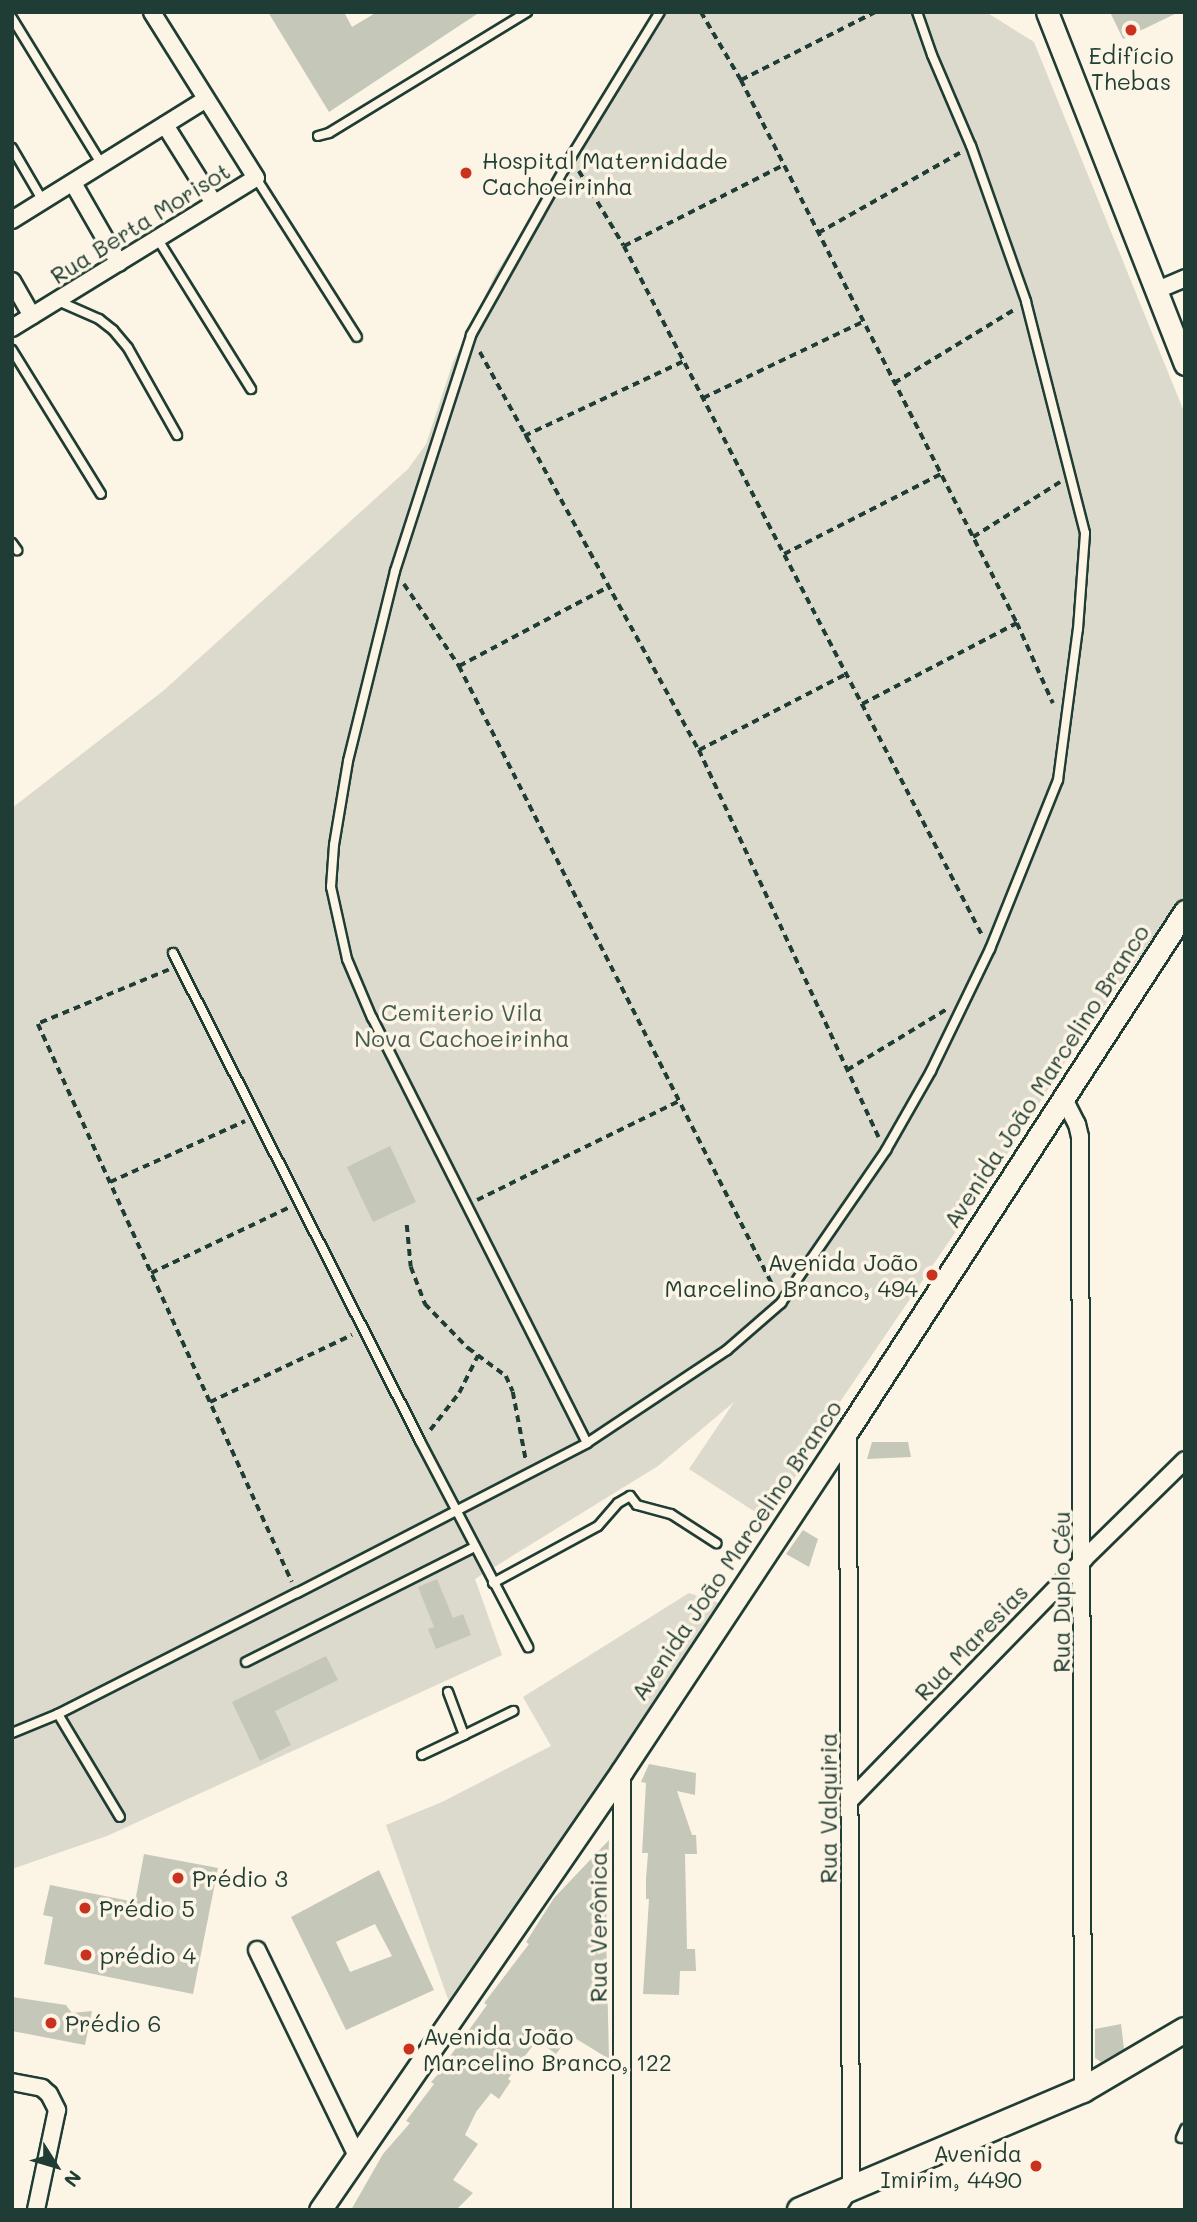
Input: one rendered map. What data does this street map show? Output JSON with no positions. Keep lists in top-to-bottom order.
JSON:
{
  "streets": {
    "street": [
      "Rua Berta Morisot",
      "Avenida João Marcelino Branco",
      "Rua Duplo Céu",
      "Rua Maresias",
      "Rua Valquiria",
      "Rua Verônica"
    ]
  },
  "crossings": [
    ["Avenida João Marcelino Branco", "Rua Duplo Céu"],
    ["Avenida João Marcelino Branco", "Rua Valquiria"],
    ["Avenida João Marcelino Branco", "Rua Verônica"],
    ["Rua Duplo Céu", "Rua Maresias"],
    ["Rua Maresias", "Rua Valquiria"]
  ],
  "parks": ["Cemiterio Vila Nova Cachoeirinha"],
  "places": [
    "Edifício Thebas",
    "Hospital Maternidade Cachoeirinha",
    "Avenida João Marcelino Branco, 494",
    "Prédio 3",
    "Prédio 5",
    "prédio 4",
    "Prédio 6",
    "Avenida João Marcelino Branco, 122",
    "Avenida Imirim, 4490"
  ],
  "north": "bottom right"
}
